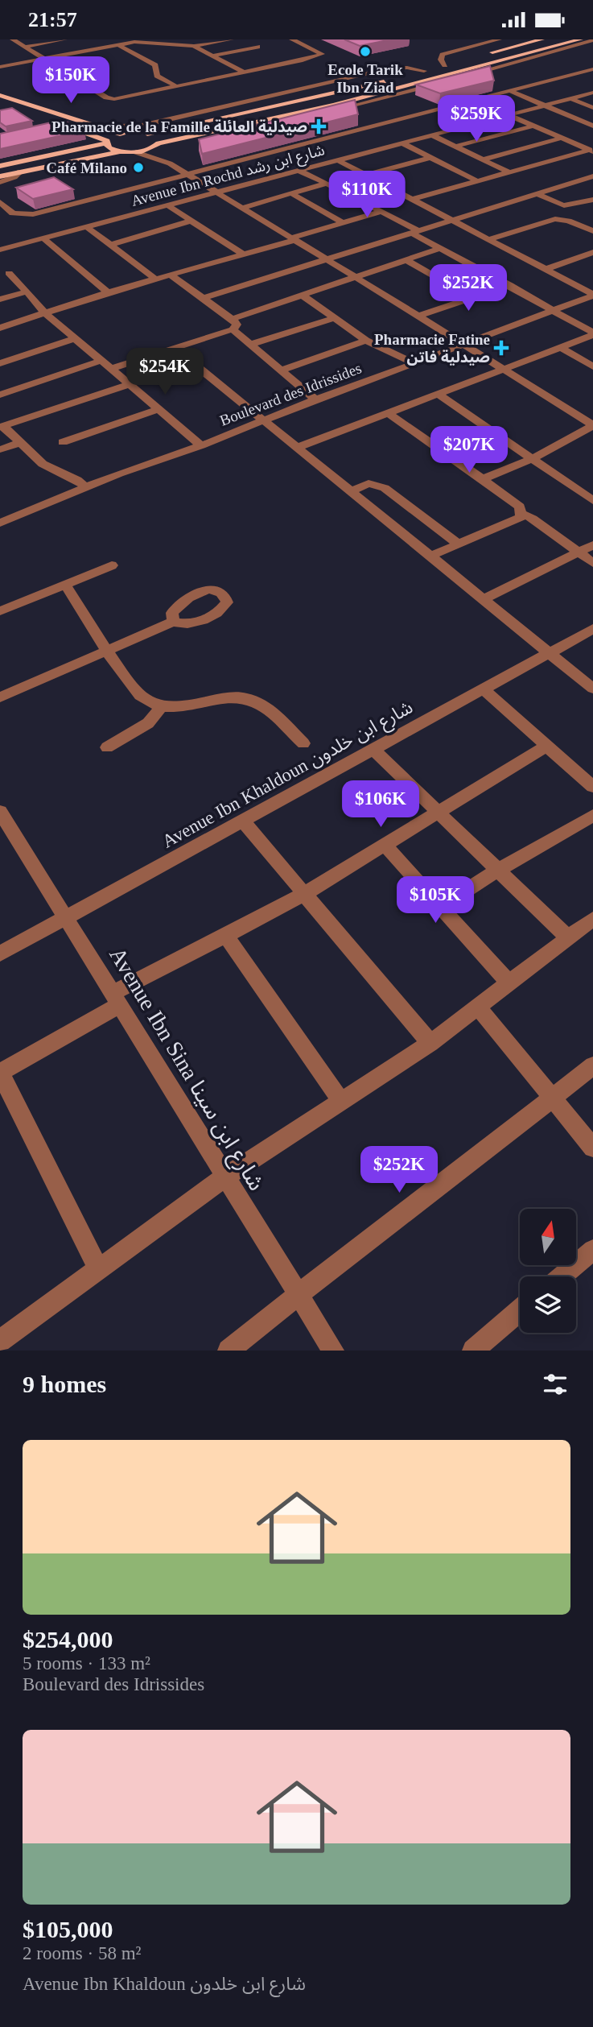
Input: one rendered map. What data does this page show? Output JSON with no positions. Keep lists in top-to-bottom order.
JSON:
{
  "streets": {
    "street": [
      "Avenue Ibn Rochd شارع ابن رشد",
      "Boulevard des Idrissides",
      "Avenue Ibn Khaldoun شارع ابن خلدون",
      "Avenue Ibn Sina شارع ابن سينا"
    ]
  },
  "crossings": [
    ["Avenue Ibn Khaldoun شارع ابن خلدون", "Avenue Ibn Sina شارع ابن سينا"]
  ],
  "places": {
    "other": ["Ecole Tarik Ibn Ziad", "Café Milano"],
    "health": ["Pharmacie de la Famille صيدلية العائلة", "Pharmacie Fatine صيدلية فاتن"]
  },
  "north": "top",
  "page": {
    "status": "21:57",
    "price": [
      "$150K",
      "$259K",
      "$110K",
      "$252K",
      "$254K",
      "$207K",
      "$106K",
      "$105K",
      "$252K"
    ],
    "heading": "9 homes",
    "list": [
      {
        "name": "$254,000",
        "note": "5 rooms · 133 m² · Boulevard des Idrissides"
      },
      {
        "name": "$105,000",
        "note": "2 rooms · 58 m² · Avenue Ibn Khaldoun شارع ابن خلدون"
      }
    ]
  }
}
